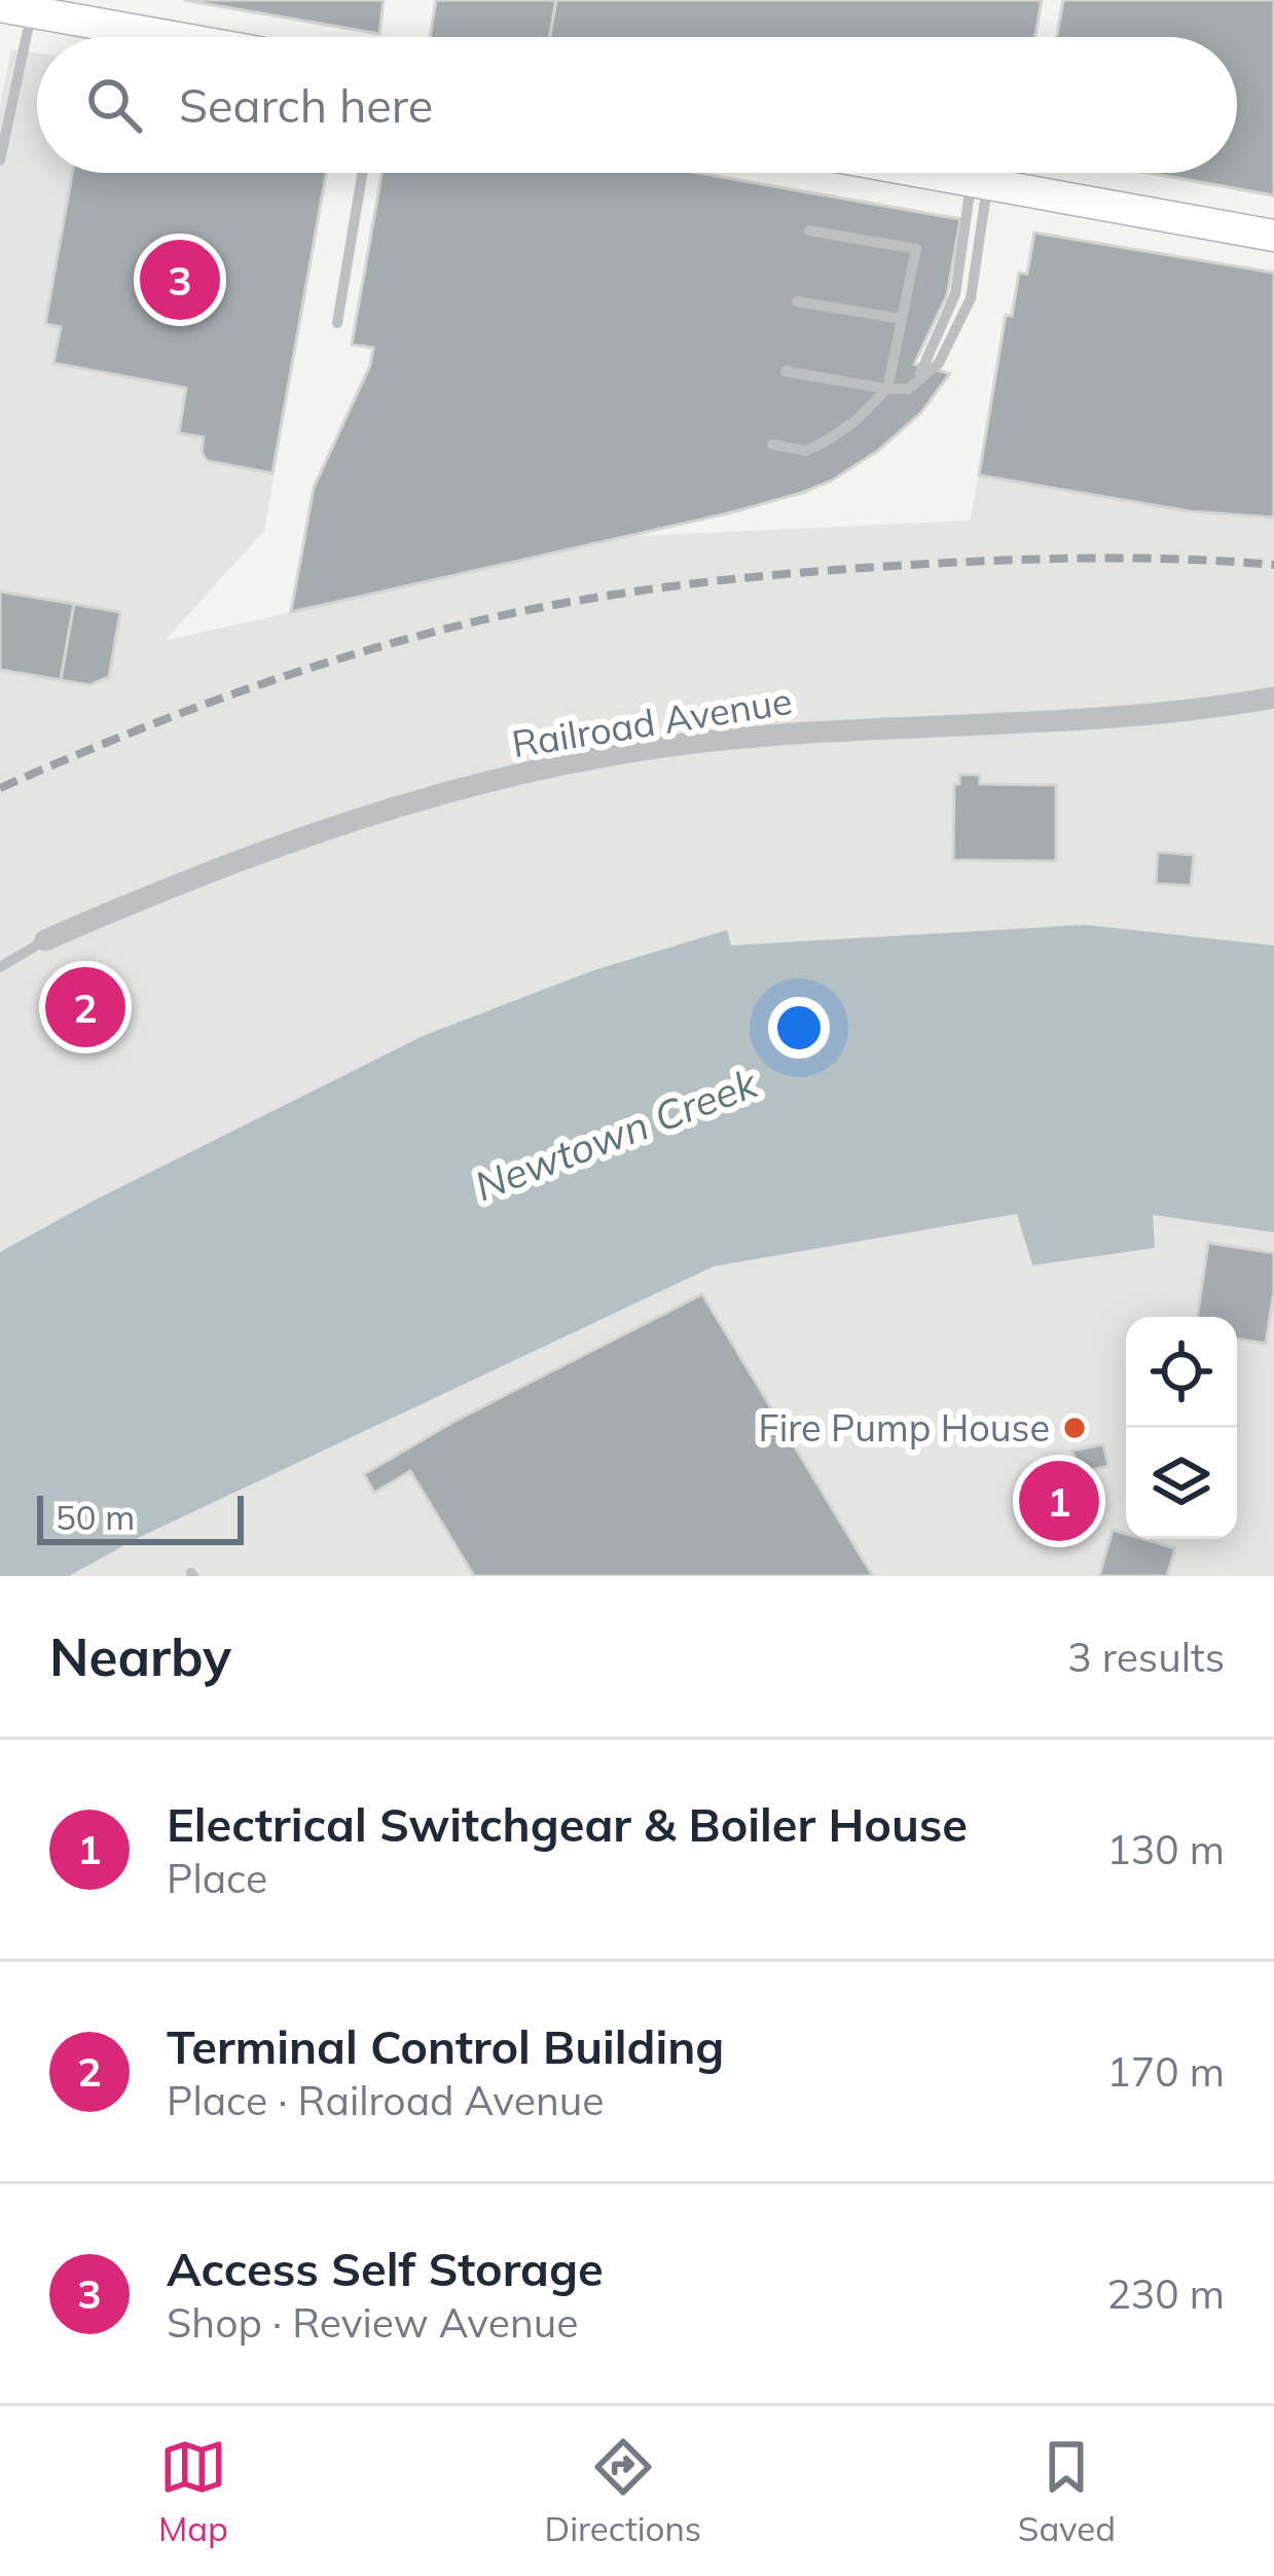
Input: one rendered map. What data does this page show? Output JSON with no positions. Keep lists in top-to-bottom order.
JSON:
{
  "streets": {
    "street": ["Railroad Avenue"]
  },
  "water": ["Newtown Creek"],
  "places": ["Fire Pump House"],
  "scale_bar": "50 m",
  "page": {
    "search": "Search here",
    "pins": ["3", "2", "1"],
    "scale": "50 m",
    "heading": ["Nearby", "3 results"],
    "list": [
      {
        "mark": "1",
        "name": "Electrical Switchgear & Boiler House",
        "note": "Place",
        "value": "130 m"
      },
      {
        "mark": "2",
        "name": "Terminal Control Building",
        "note": "Place · Railroad Avenue",
        "value": "170 m"
      },
      {
        "mark": "3",
        "name": "Access Self Storage",
        "note": "Shop · Review Avenue",
        "value": "230 m"
      }
    ],
    "nav": ["Map", "Directions", "Saved"]
  }
}
